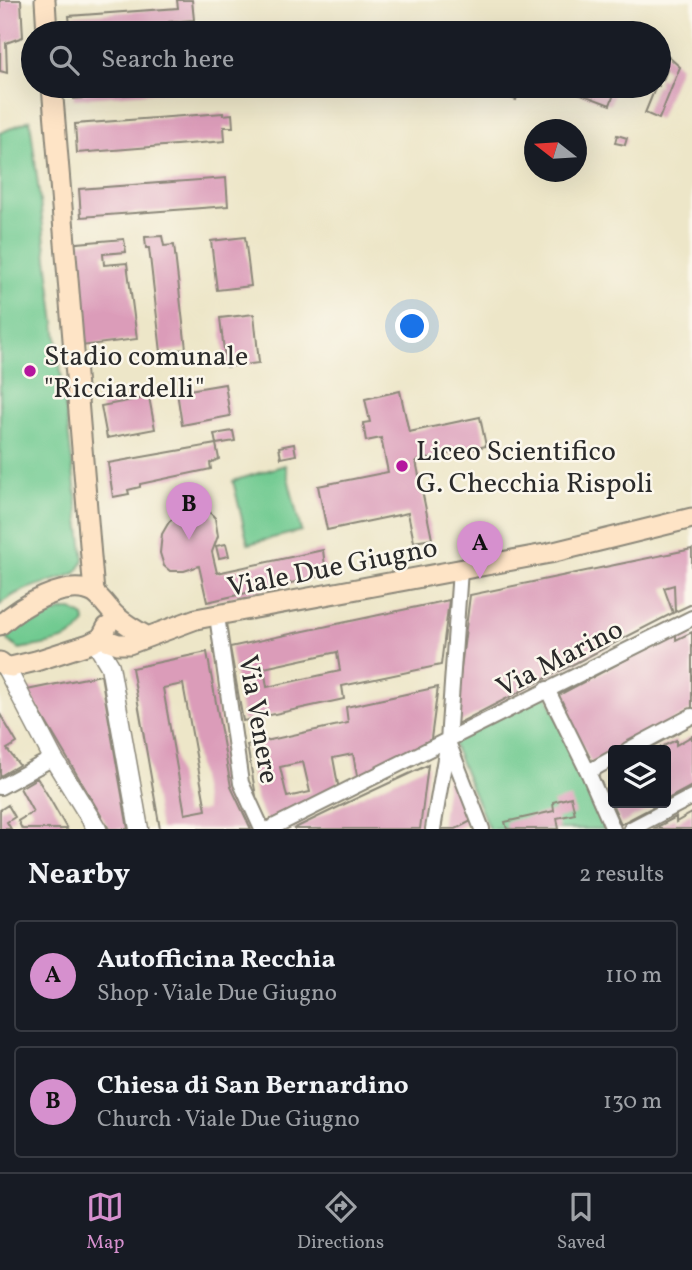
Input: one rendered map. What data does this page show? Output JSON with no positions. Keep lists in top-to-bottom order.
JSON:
{
  "streets": {
    "main road": ["Viale Due Giugno"],
    "street": ["Via Marino", "Via Venere"]
  },
  "crossings": [
    ["Viale Due Giugno", "Via Venere"]
  ],
  "places": ["Stadio comunale \"Ricciardelli\"", "Liceo Scientifico G. Checchia Rispoli"],
  "north": "left",
  "page": {
    "search": "Search here",
    "pins": ["B", "A"],
    "heading": ["Nearby", "2 results"],
    "list": [
      {
        "mark": "A",
        "name": "Autofficina Recchia",
        "note": "Shop · Viale Due Giugno",
        "value": "110 m"
      },
      {
        "mark": "B",
        "name": "Chiesa di San Bernardino",
        "note": "Church · Viale Due Giugno",
        "value": "130 m"
      }
    ],
    "nav": ["Map", "Directions", "Saved"]
  }
}
